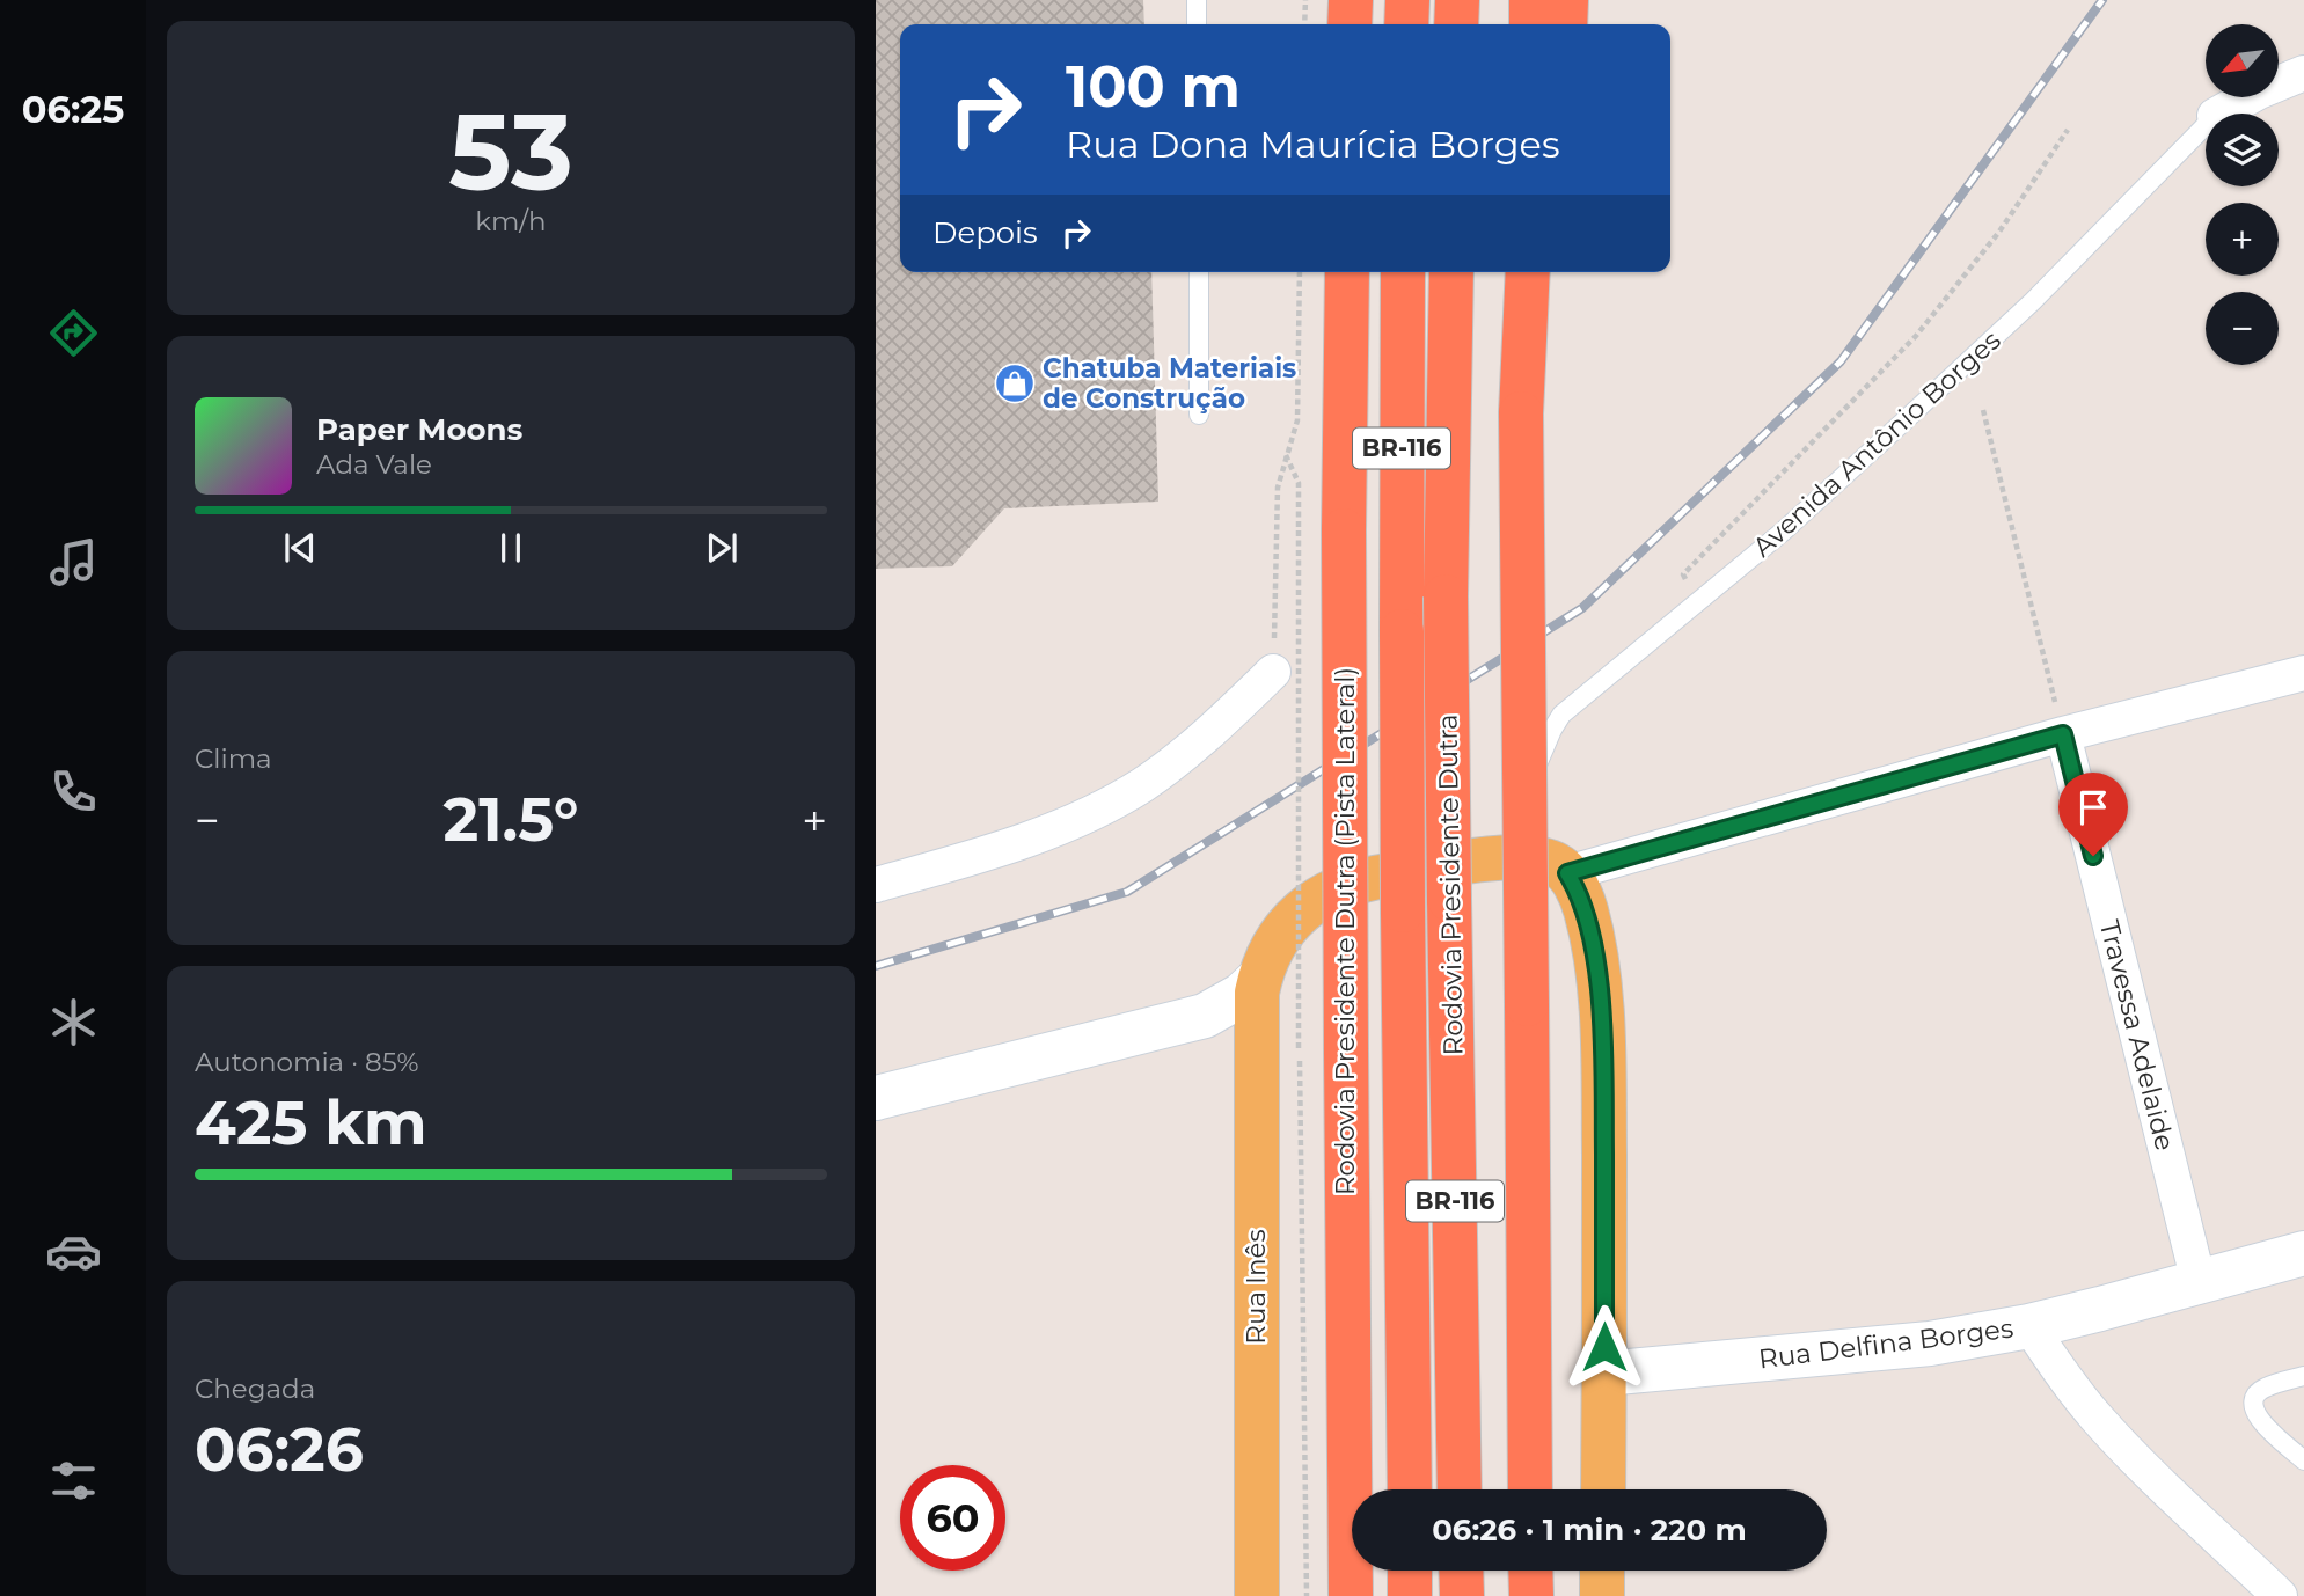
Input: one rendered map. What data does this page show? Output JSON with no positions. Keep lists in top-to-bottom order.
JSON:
{
  "streets": {
    "highway": ["BR-116", "Rodovia Presidente Dutra", "Rodovia Presidente Dutra (Pista Lateral)"],
    "main road": ["Rua Inês"],
    "street": ["Avenida Antônio Borges", "Travessa Adelaide", "Rua Delfina Borges"]
  },
  "crossings": [
    ["Avenida Antônio Borges", "Rua Inês"],
    ["Travessa Adelaide", "Rua Delfina Borges"]
  ],
  "places": {
    "shop": ["Chatuba Materiais de Construção"]
  },
  "north": "bottom left",
  "page": {
    "tabs": "06:25",
    "tile": [
      ["53", "km/h"],
      "Clima",
      ["Autonomia · 85%", "425 km"],
      ["Chegada", "06:26"]
    ],
    "map_buttons": ["+", "−"],
    "turn": ["100 m", "Rua Dona Maurícia Borges"],
    "then": "Depois",
    "song": ["Paper Moons", "Ada Vale"],
    "heat": ["−", "21.5°", "+"],
    "limit": "60",
    "trip": "06:26 · 1 min · 220 m"
  }
}
